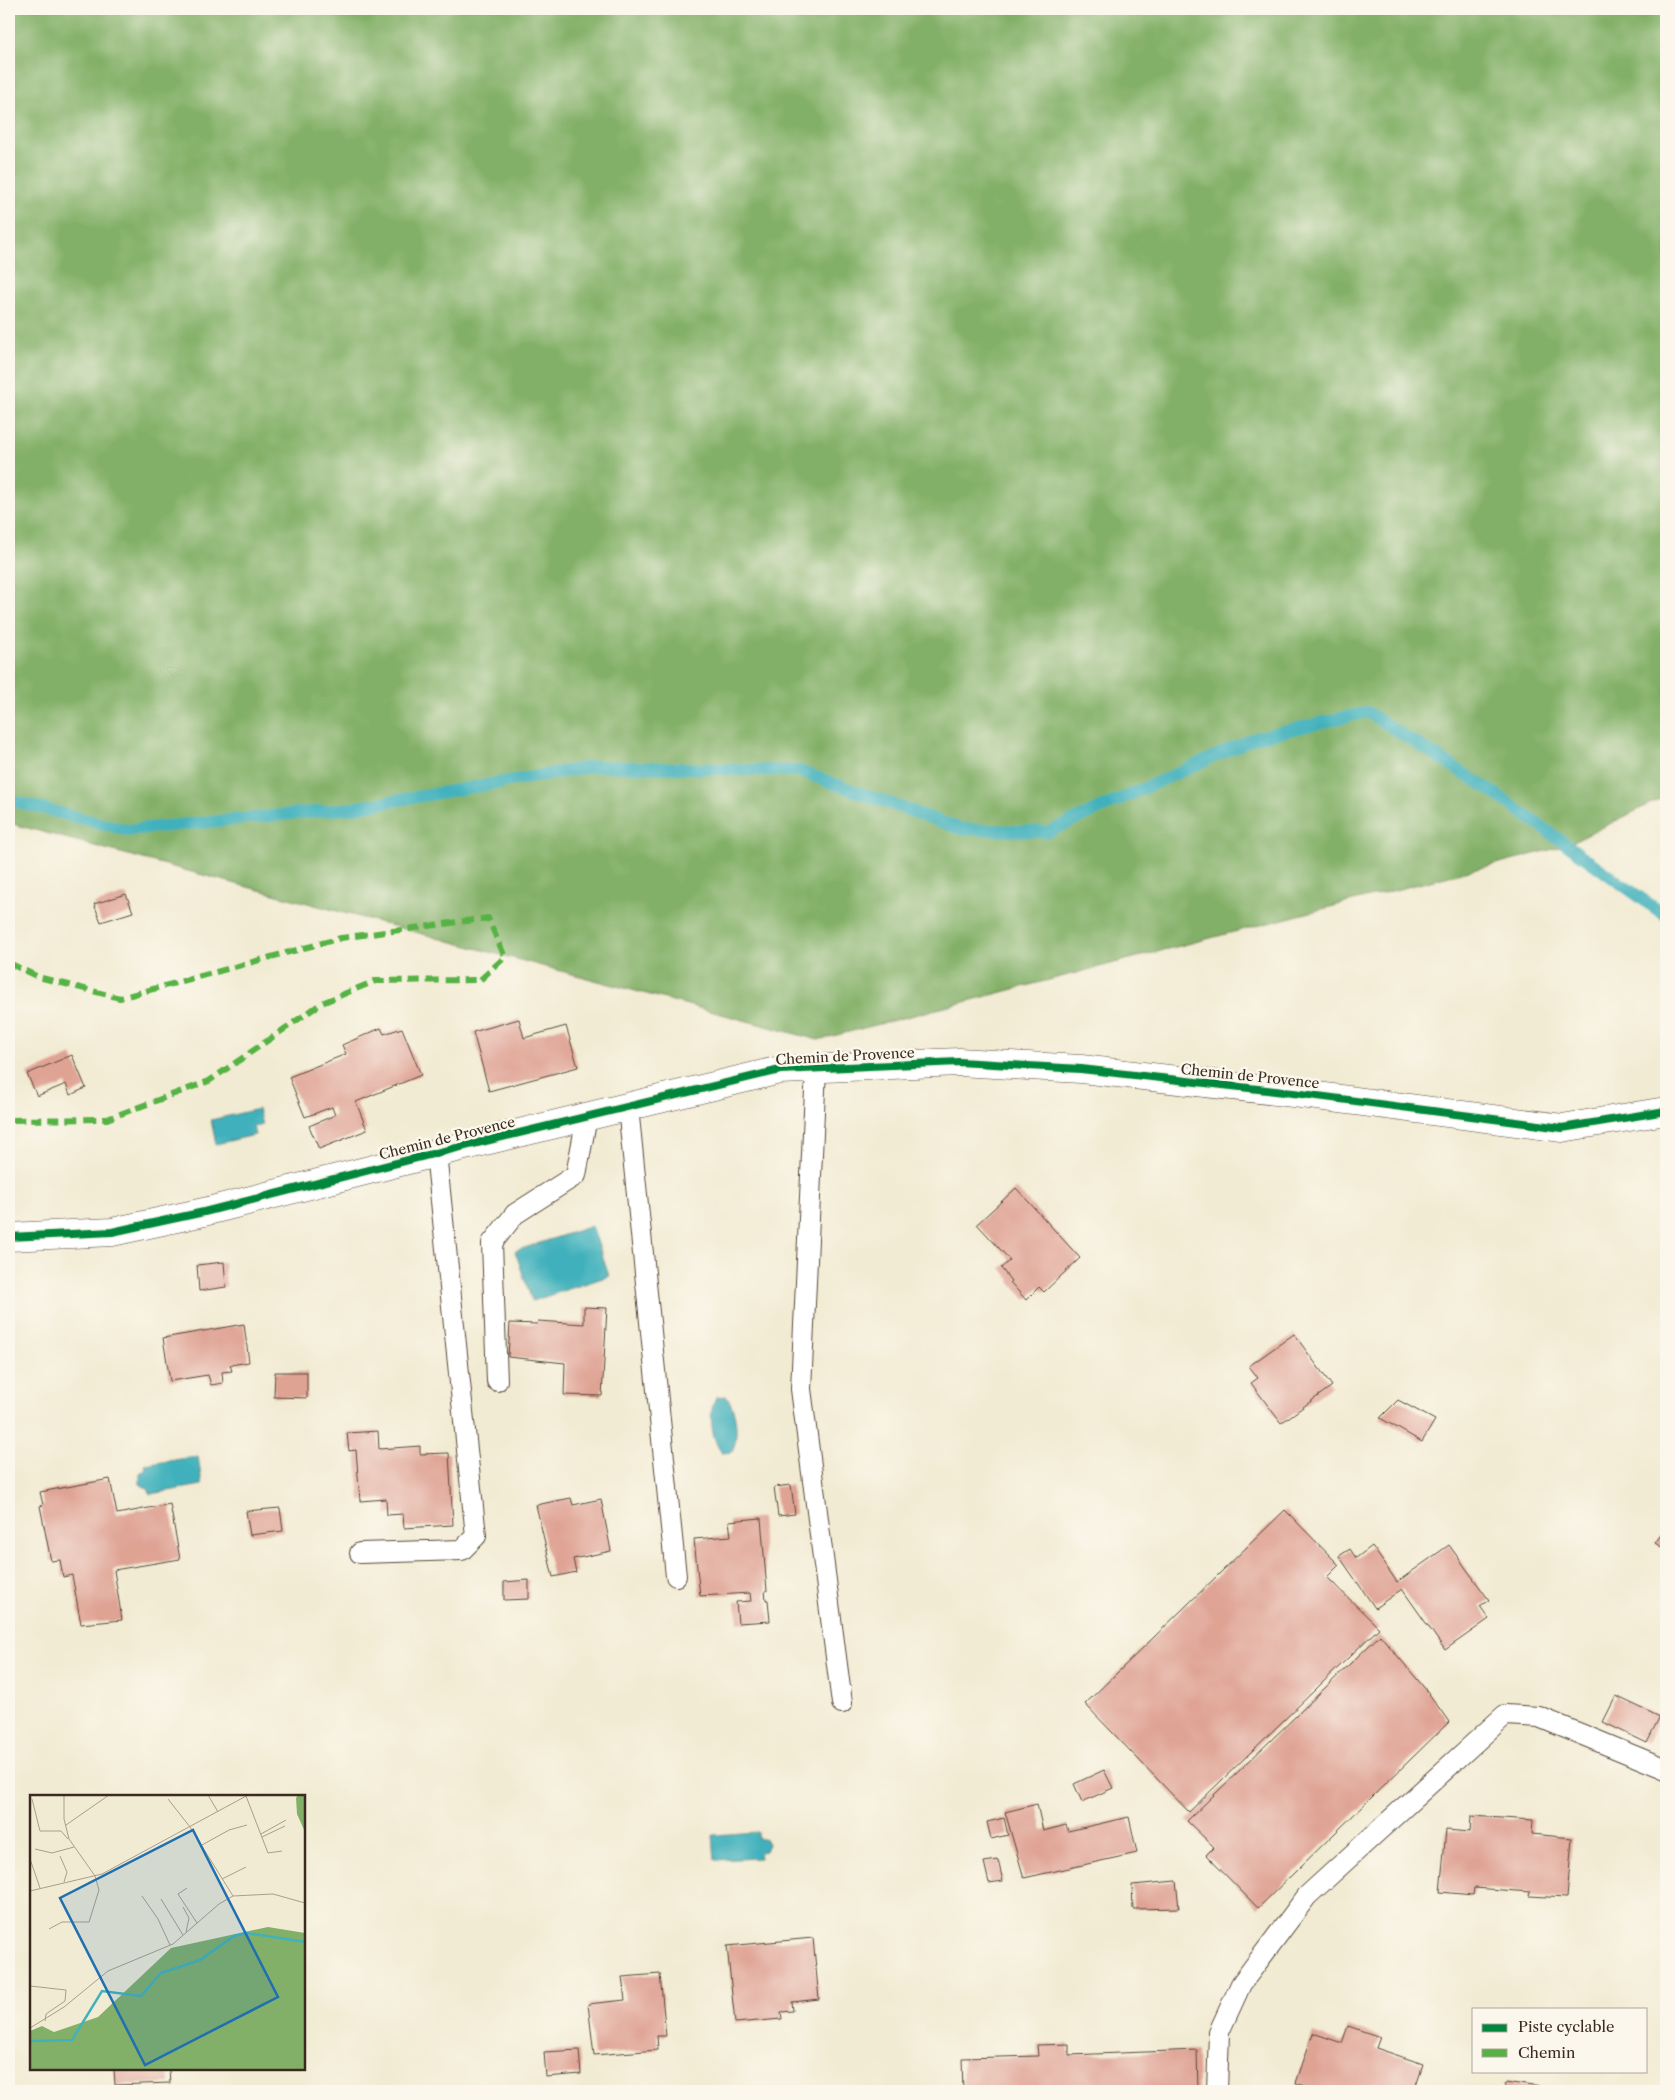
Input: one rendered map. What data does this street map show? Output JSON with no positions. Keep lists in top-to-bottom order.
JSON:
{
  "streets": {
    "street": ["Chemin de Provence"]
  },
  "legend": ["Piste cyclable", "Chemin"]
}
